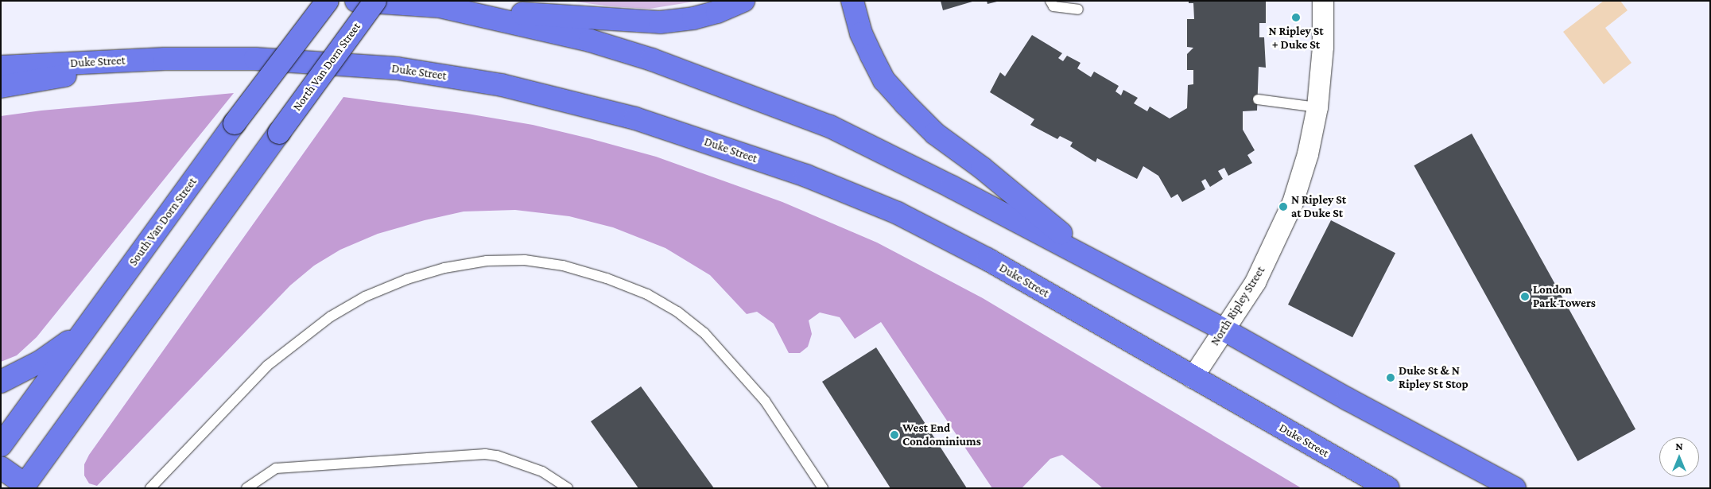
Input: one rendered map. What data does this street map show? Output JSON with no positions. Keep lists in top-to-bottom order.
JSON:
{
  "streets": {
    "main road": ["Duke Street", "North Van Dorn Street", "South Van Dorn Street"],
    "street": ["North Ripley Street"]
  },
  "crossings": [
    ["Duke Street", "North Ripley Street"]
  ],
  "places": [
    "N Ripley St + Duke St",
    "N Ripley St at Duke St",
    "London Park Towers",
    "Duke St & N Ripley St Stop",
    "West End Condominiums"
  ],
  "north": "top"
}
